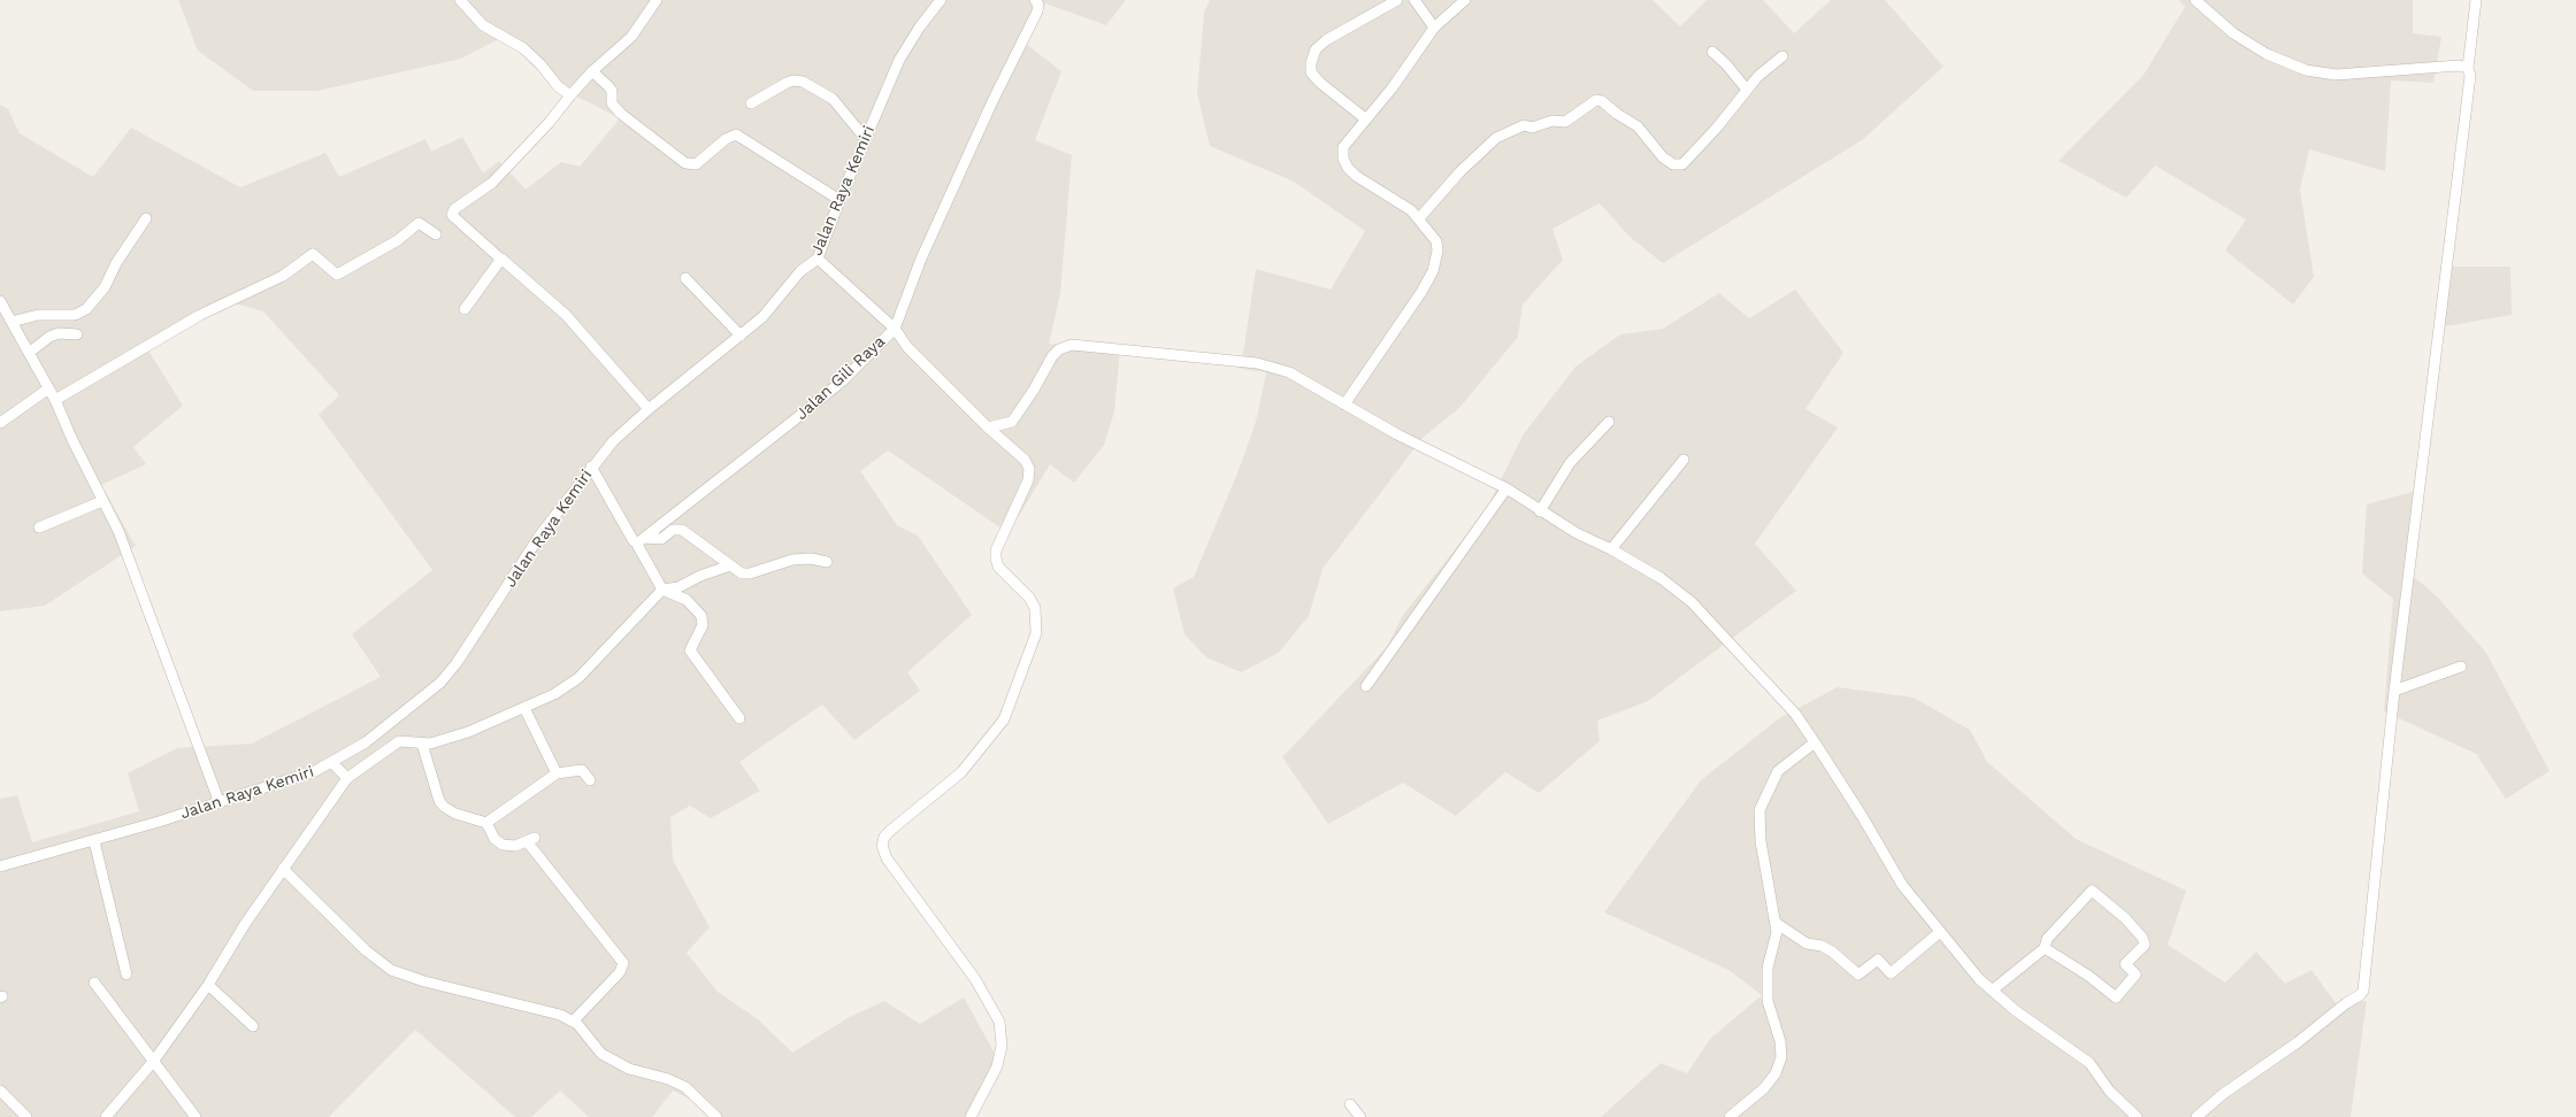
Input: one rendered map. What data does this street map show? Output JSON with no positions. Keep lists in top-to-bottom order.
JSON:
{
  "streets": {
    "street": ["Jalan Raya Kemiri", "Jalan Gili Raya"]
  }
}
